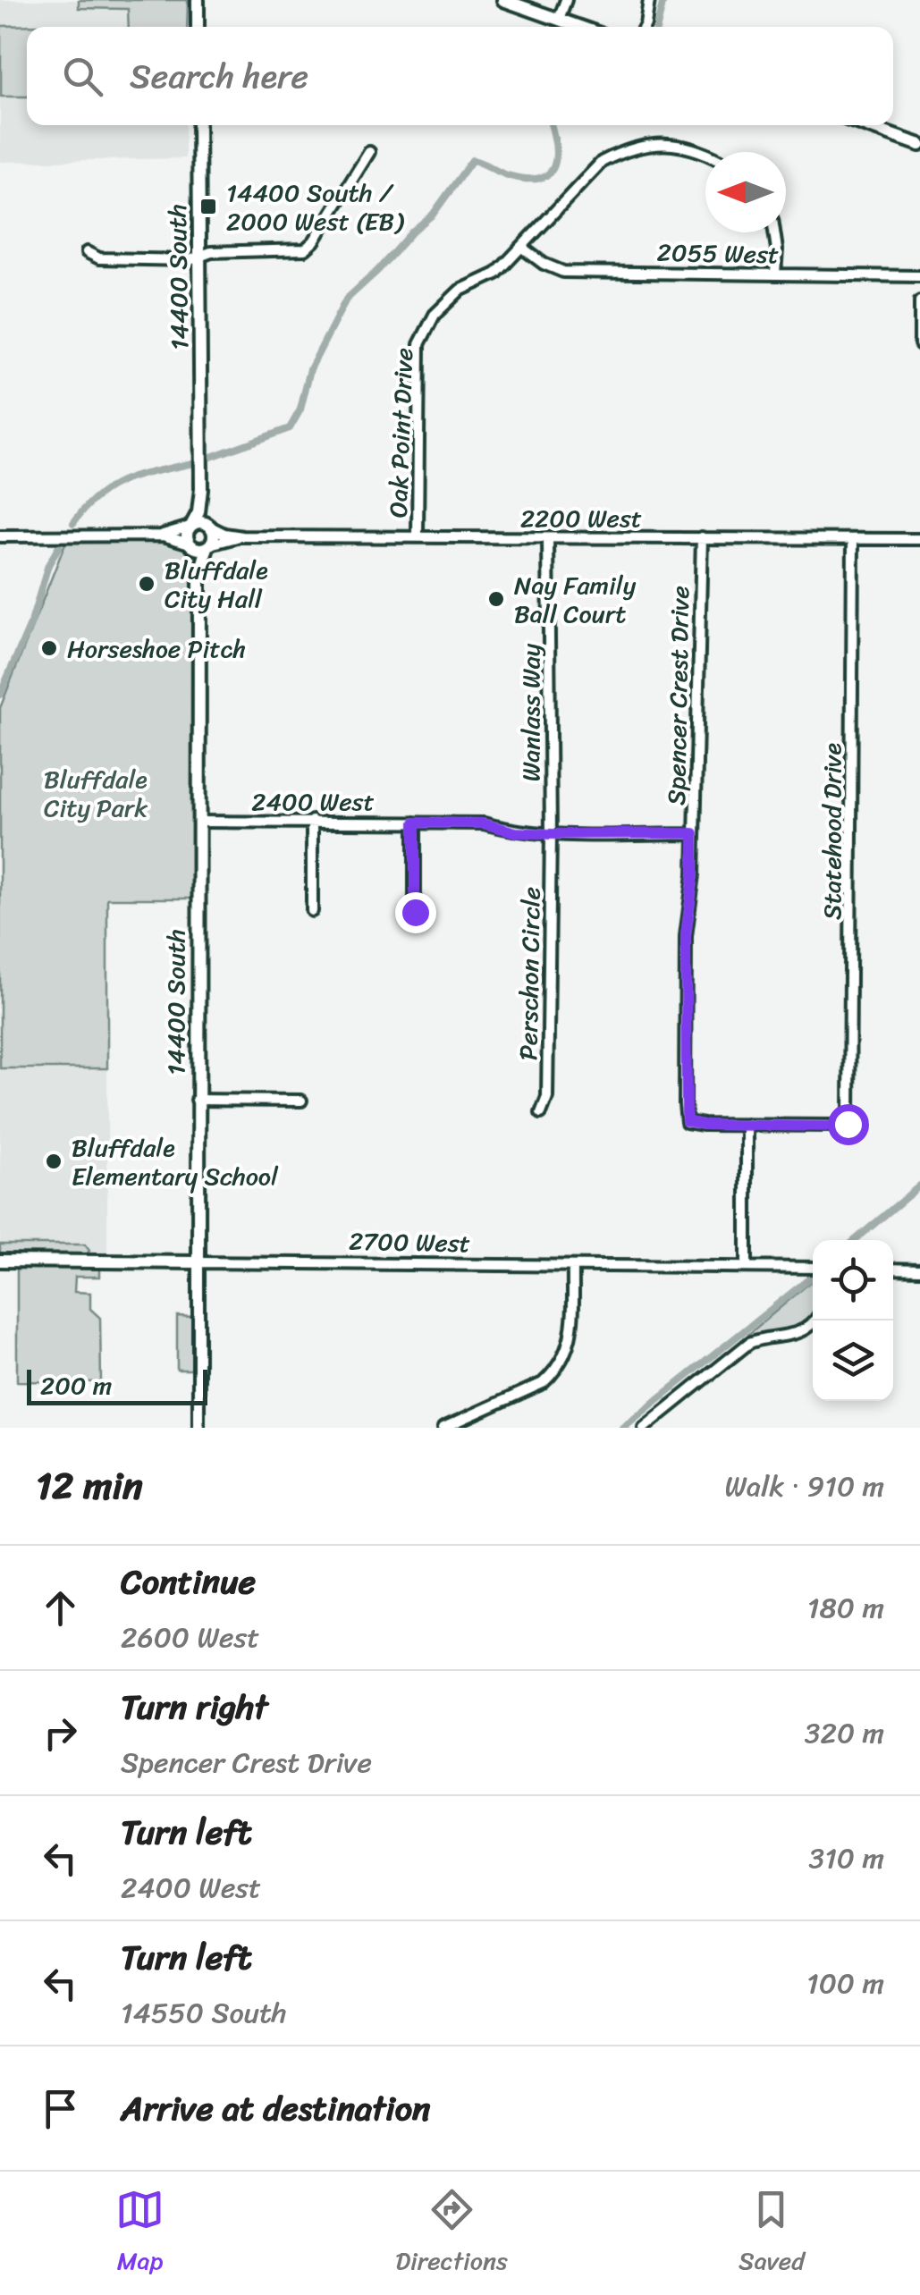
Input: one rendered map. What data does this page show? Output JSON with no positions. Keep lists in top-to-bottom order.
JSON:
{
  "streets": {
    "main road": ["14400 South", "2700 West"],
    "street": [
      "2055 West",
      "Oak Point Drive",
      "2200 West",
      "Spencer Crest Drive",
      "Wanlass Way",
      "2400 West",
      "Statehood Drive",
      "Perschon Circle"
    ]
  },
  "crossings": [
    ["2055 West", "Oak Point Drive"],
    ["14400 South", "2200 West"],
    ["14400 South", "2400 West"],
    ["14400 South", "2700 West"],
    ["Oak Point Drive", "2200 West"],
    ["2200 West", "Spencer Crest Drive"],
    ["2200 West", "Wanlass Way"],
    ["2200 West", "Statehood Drive"],
    ["Spencer Crest Drive", "2400 West"],
    ["Spencer Crest Drive", "Statehood Drive"],
    ["Wanlass Way", "2400 West"],
    ["Wanlass Way", "Perschon Circle"],
    ["2400 West", "Perschon Circle"]
  ],
  "parks": ["Bluffdale City Park"],
  "places": {
    "transit": ["14400 South / 2000 West (EB)"],
    "other": [
      "Bluffdale City Hall",
      "Nay Family Ball Court",
      "Horseshoe Pitch",
      "Bluffdale Elementary School"
    ]
  },
  "scale_bar": "200 m",
  "north": "left",
  "page": {
    "search": "Search here",
    "scale": "200 m",
    "heading": ["12 min", "Walk · 910 m"],
    "list": [
      ["Continue", "2600 West", "180 m"],
      ["Turn right", "Spencer Crest Drive", "320 m"],
      ["Turn left", "2400 West", "310 m"],
      ["Turn left", "14550 South", "100 m"],
      "Arrive at destination"
    ],
    "nav": ["Map", "Directions", "Saved"]
  }
}
